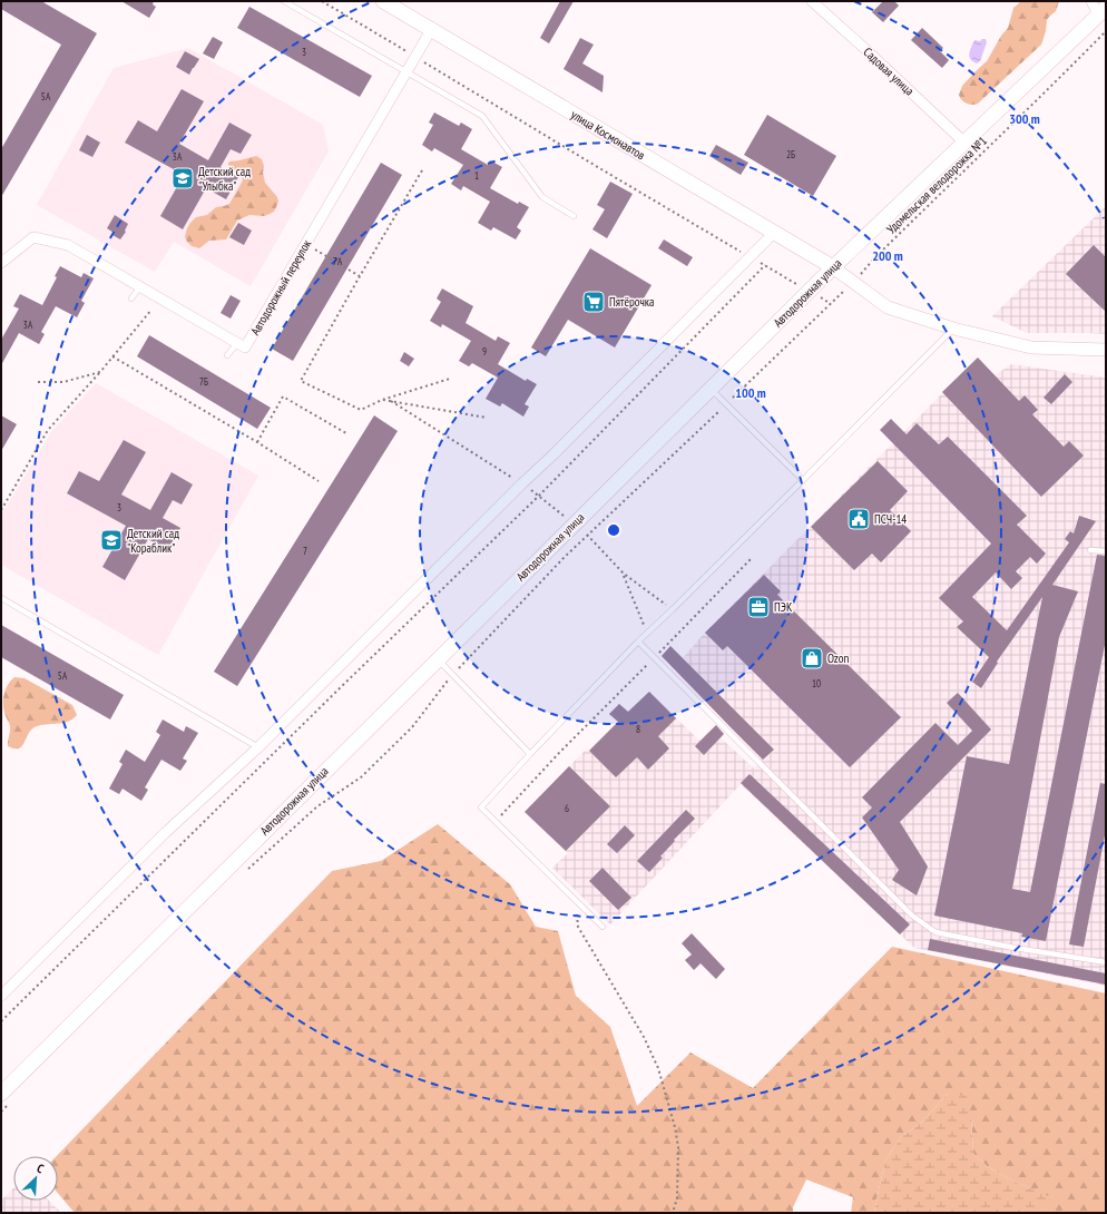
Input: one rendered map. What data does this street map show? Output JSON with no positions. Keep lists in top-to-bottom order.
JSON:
{
  "streets": {
    "main road": ["улица Космонавтов", "Автодорожная улица"],
    "street": ["Садовая улица", "Автодорожный переулок"],
    "path": ["Удомельская велодорожка №1"]
  },
  "crossings": [
    ["Садовая улица", "Автодорожная улица"],
    ["улица Космонавтов", "Автодорожный переулок"],
    ["улица Космонавтов", "Автодорожная улица"]
  ],
  "places": {
    "school or university": ["Детский сад \"Улыбка\"", "Детский сад \"Кораблик\""],
    "supermarket": ["Пятёрочка"],
    "public building": ["ПСЧ-14"],
    "office": ["ПЭК"],
    "shop": ["Ozon"]
  },
  "house_numbers": [
    "3",
    "5А",
    "2Б",
    "3А",
    "1",
    "7А",
    "3А",
    "9",
    "7Б",
    "3",
    "7",
    "5А",
    "10",
    "8",
    "6"
  ],
  "north": "top right",
  "rings": ["300 m", "200 m", "100 m"]
}
